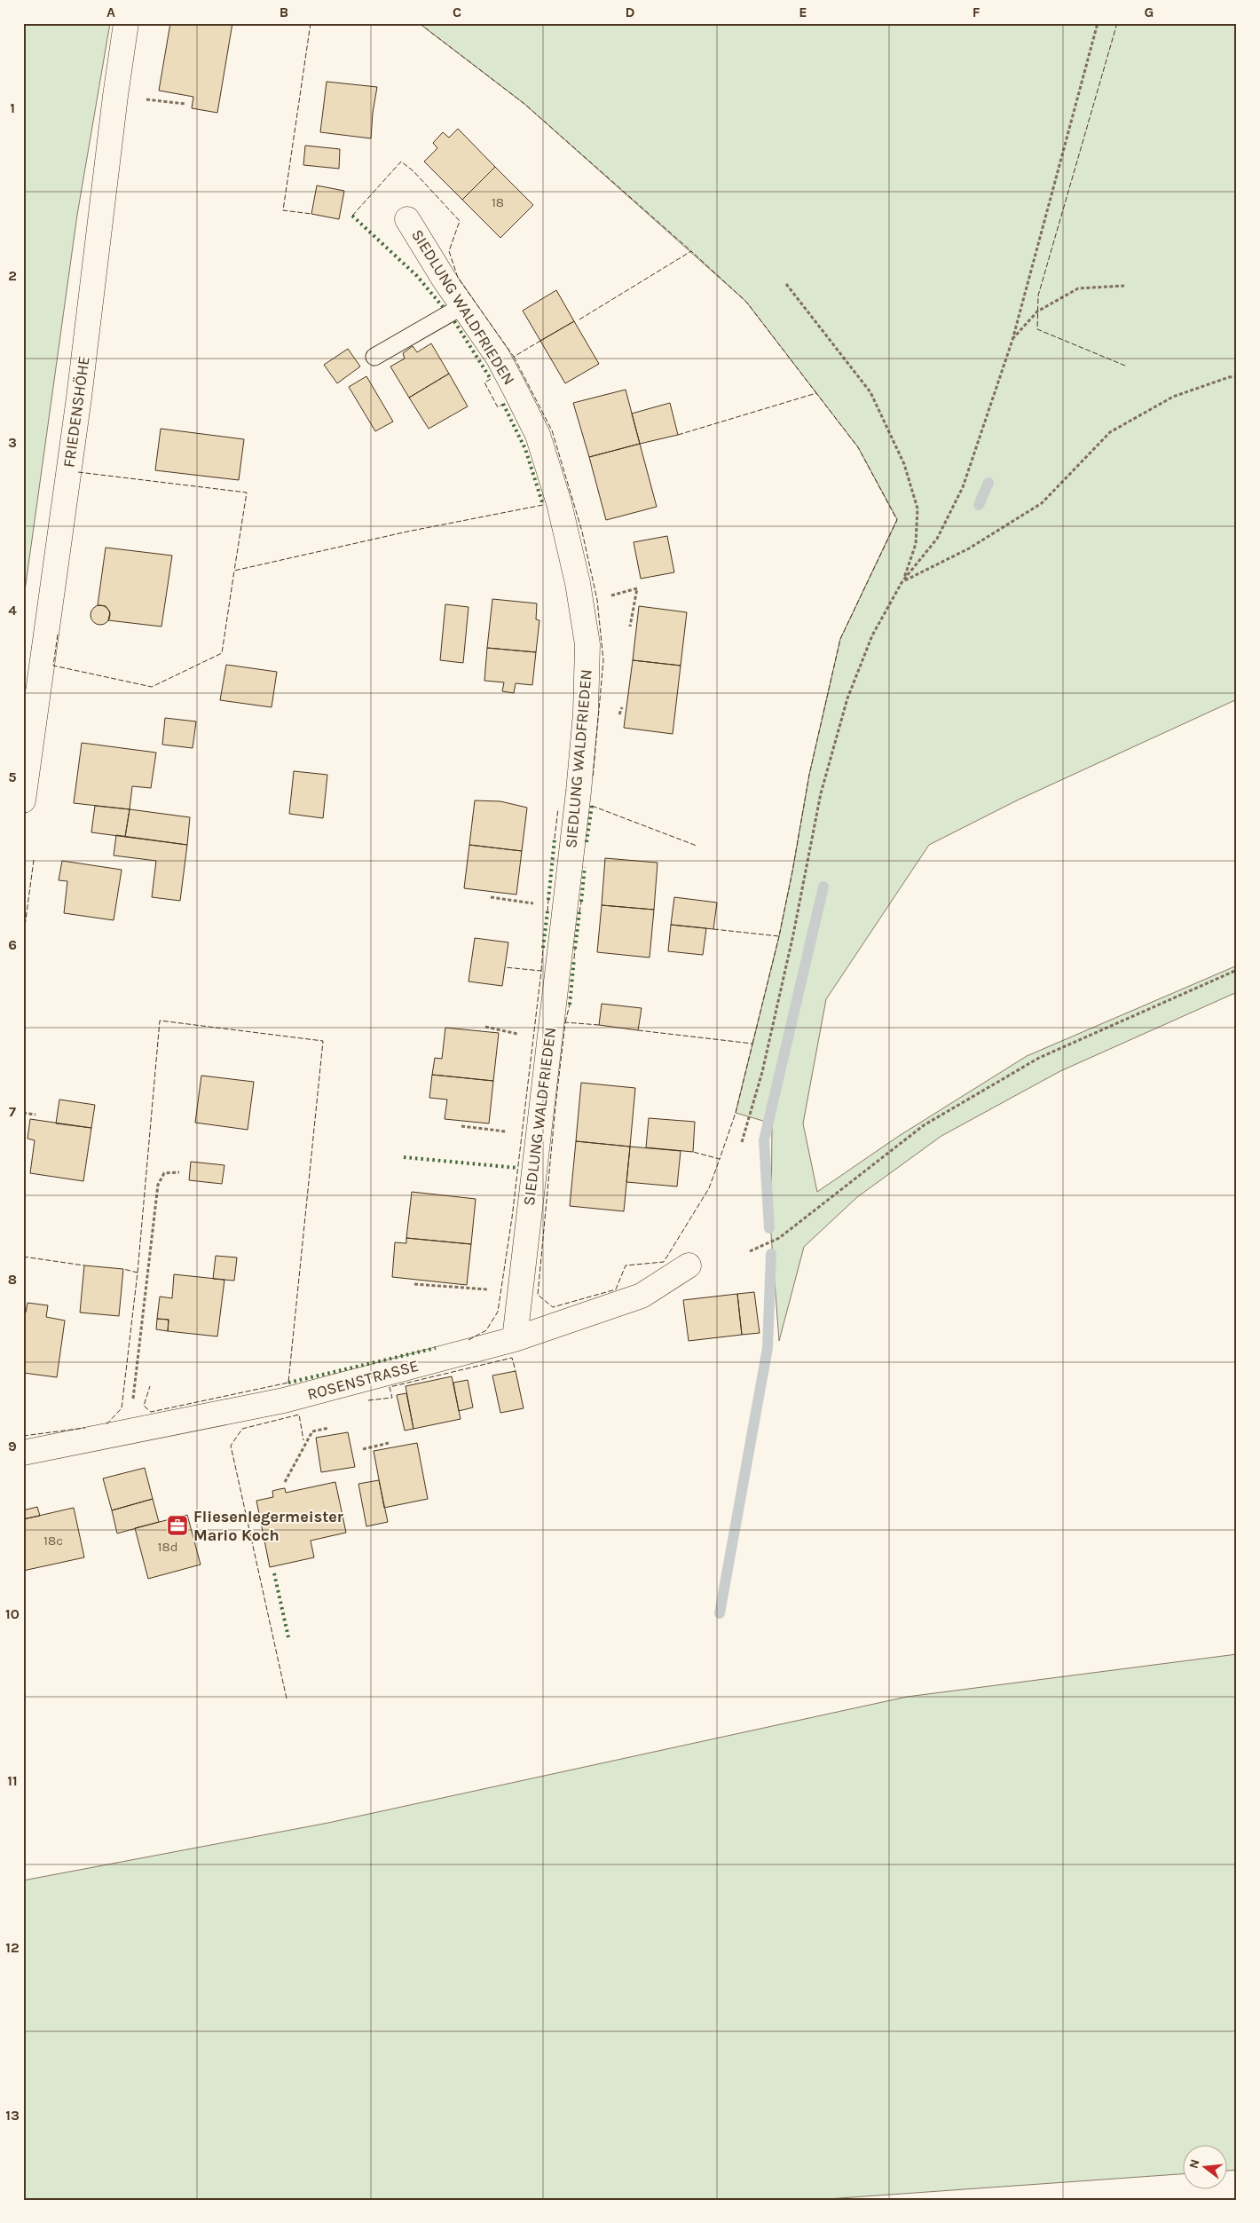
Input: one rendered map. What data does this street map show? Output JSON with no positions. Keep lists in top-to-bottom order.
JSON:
{
  "streets": {
    "street": ["SIEDLUNG WALDFRIEDEN", "FRIEDENSHÖHE", "ROSENSTRASSE"]
  },
  "crossings": [
    ["SIEDLUNG WALDFRIEDEN", "ROSENSTRASSE"]
  ],
  "places": {
    "office": ["Fliesenlegermeister Mario Koch"]
  },
  "house_numbers": ["18", "18c", "18d"],
  "north": "left",
  "grid": {
    "columns": [
      "A",
      "B",
      "C",
      "D",
      "E",
      "F",
      "G"
    ],
    "rows": [
      "1",
      "2",
      "3",
      "4",
      "5",
      "6",
      "7",
      "8",
      "9",
      "10",
      "11",
      "12",
      "13"
    ]
  }
}
